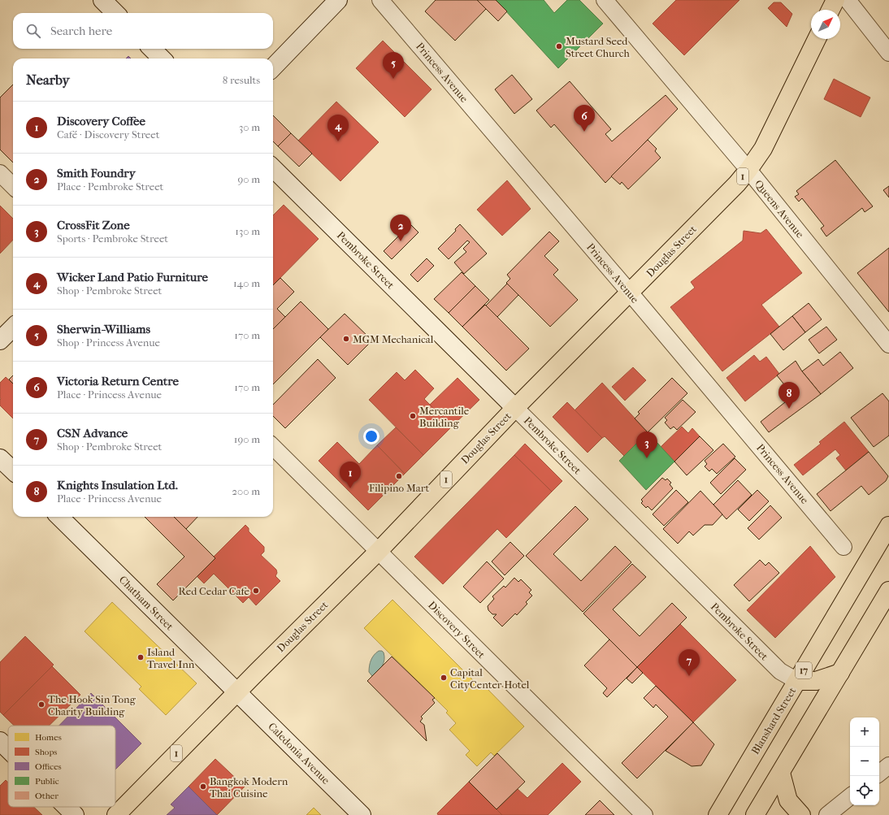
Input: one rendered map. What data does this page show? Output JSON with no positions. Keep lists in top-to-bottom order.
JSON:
{
  "streets": {
    "main road": [
      "1",
      "Douglas Street",
      "17",
      "Blanshard Street"
    ],
    "street": [
      "Princess Avenue",
      "Queens Avenue",
      "Pembroke Street",
      "Chatham Street",
      "Discovery Street",
      "Caledonia Avenue"
    ]
  },
  "crossings": [
    ["Princess Avenue", "Douglas Street"],
    ["Queens Avenue", "Douglas Street"],
    ["Douglas Street", "Pembroke Street"],
    ["Douglas Street", "Chatham Street"],
    ["Douglas Street", "Discovery Street"],
    ["Douglas Street", "Caledonia Avenue"],
    ["Pembroke Street", "Blanshard Street"],
    ["Chatham Street", "Caledonia Avenue"]
  ],
  "places": [
    "Mustard Seed Street Church",
    "MGM Mechanical",
    "Mercantile Building",
    "Filipino Mart",
    "Red Cedar Cafe",
    "Island Travel Inn",
    "Capital CityCenter Hotel",
    "The Hook Sin Tong Charity Building",
    "Bangkok Modern Thai Cuisine"
  ],
  "legend": [
    "Homes",
    "Shops",
    "Offices",
    "Public",
    "Other"
  ],
  "north": "top right",
  "page": {
    "search": "Search here",
    "pins": [
      "5",
      "6",
      "4",
      "2",
      "8",
      "3",
      "1",
      "7"
    ],
    "heading": ["Nearby", "8 results"],
    "list": [
      {
        "mark": "1",
        "name": "Discovery Coffee",
        "note": "Café · Discovery Street",
        "value": "30 m"
      },
      {
        "mark": "2",
        "name": "Smith Foundry",
        "note": "Place · Pembroke Street",
        "value": "90 m"
      },
      {
        "mark": "3",
        "name": "CrossFit Zone",
        "note": "Sports · Pembroke Street",
        "value": "130 m"
      },
      {
        "mark": "4",
        "name": "Wicker Land Patio Furniture",
        "note": "Shop · Pembroke Street",
        "value": "140 m"
      },
      {
        "mark": "5",
        "name": "Sherwin-Williams",
        "note": "Shop · Princess Avenue",
        "value": "170 m"
      },
      {
        "mark": "6",
        "name": "Victoria Return Centre",
        "note": "Place · Princess Avenue",
        "value": "170 m"
      },
      {
        "mark": "7",
        "name": "CSN Advance",
        "note": "Shop · Pembroke Street",
        "value": "190 m"
      },
      {
        "mark": "8",
        "name": "Knights Insulation Ltd.",
        "note": "Place · Princess Avenue",
        "value": "200 m"
      }
    ],
    "map_buttons": ["+", "−"]
  }
}
